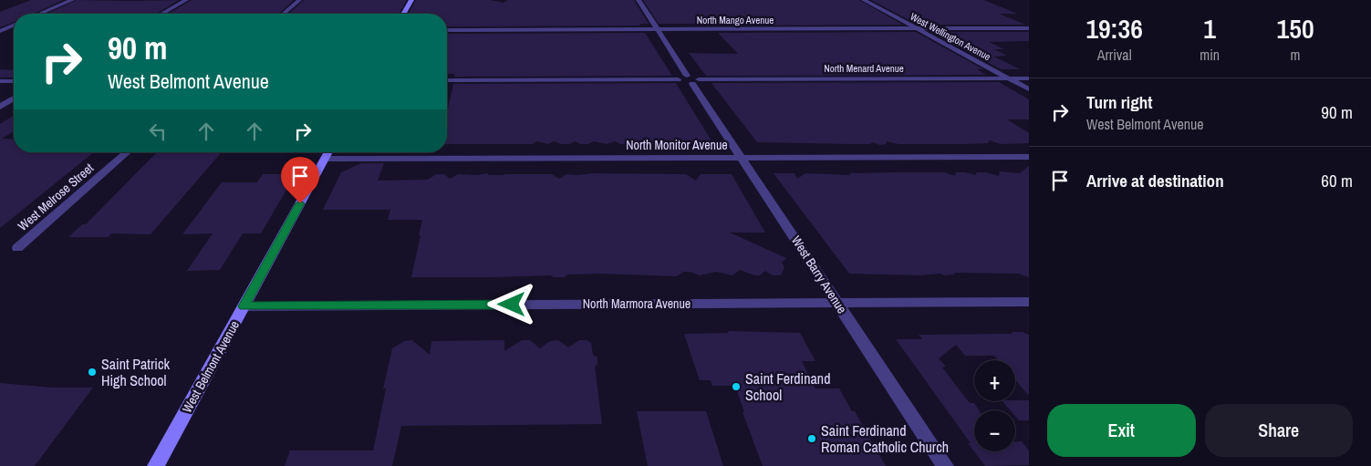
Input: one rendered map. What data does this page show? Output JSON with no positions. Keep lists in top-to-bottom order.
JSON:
{
  "streets": {
    "main road": ["West Belmont Avenue"],
    "street": [
      "North Mango Avenue",
      "West Wellington Avenue",
      "North Menard Avenue",
      "North Monitor Avenue",
      "West Melrose Street",
      "West Barry Avenue",
      "North Marmora Avenue"
    ]
  },
  "crossings": [
    ["North Mango Avenue", "West Wellington Avenue"],
    ["North Mango Avenue", "West Barry Avenue"],
    ["West Wellington Avenue", "North Menard Avenue"],
    ["North Menard Avenue", "West Barry Avenue"],
    ["North Monitor Avenue", "West Barry Avenue"],
    ["North Monitor Avenue", "West Belmont Avenue"],
    ["West Barry Avenue", "North Marmora Avenue"],
    ["North Marmora Avenue", "West Belmont Avenue"]
  ],
  "places": ["Saint Patrick High School", "Saint Ferdinand School", "Saint Ferdinand Roman Catholic Church"],
  "page": {
    "eta": [
      "19:36",
      "Arrival",
      "1",
      "min",
      "150",
      "m"
    ],
    "turn": ["90 m", "West Belmont Avenue"],
    "list": [
      {
        "name": "Turn right",
        "note": "West Belmont Avenue",
        "value": "90 m"
      },
      {
        "name": "Arrive at destination",
        "value": "60 m"
      }
    ],
    "map_buttons": ["+", "−"],
    "buttons": ["Exit", "Share"]
  }
}
